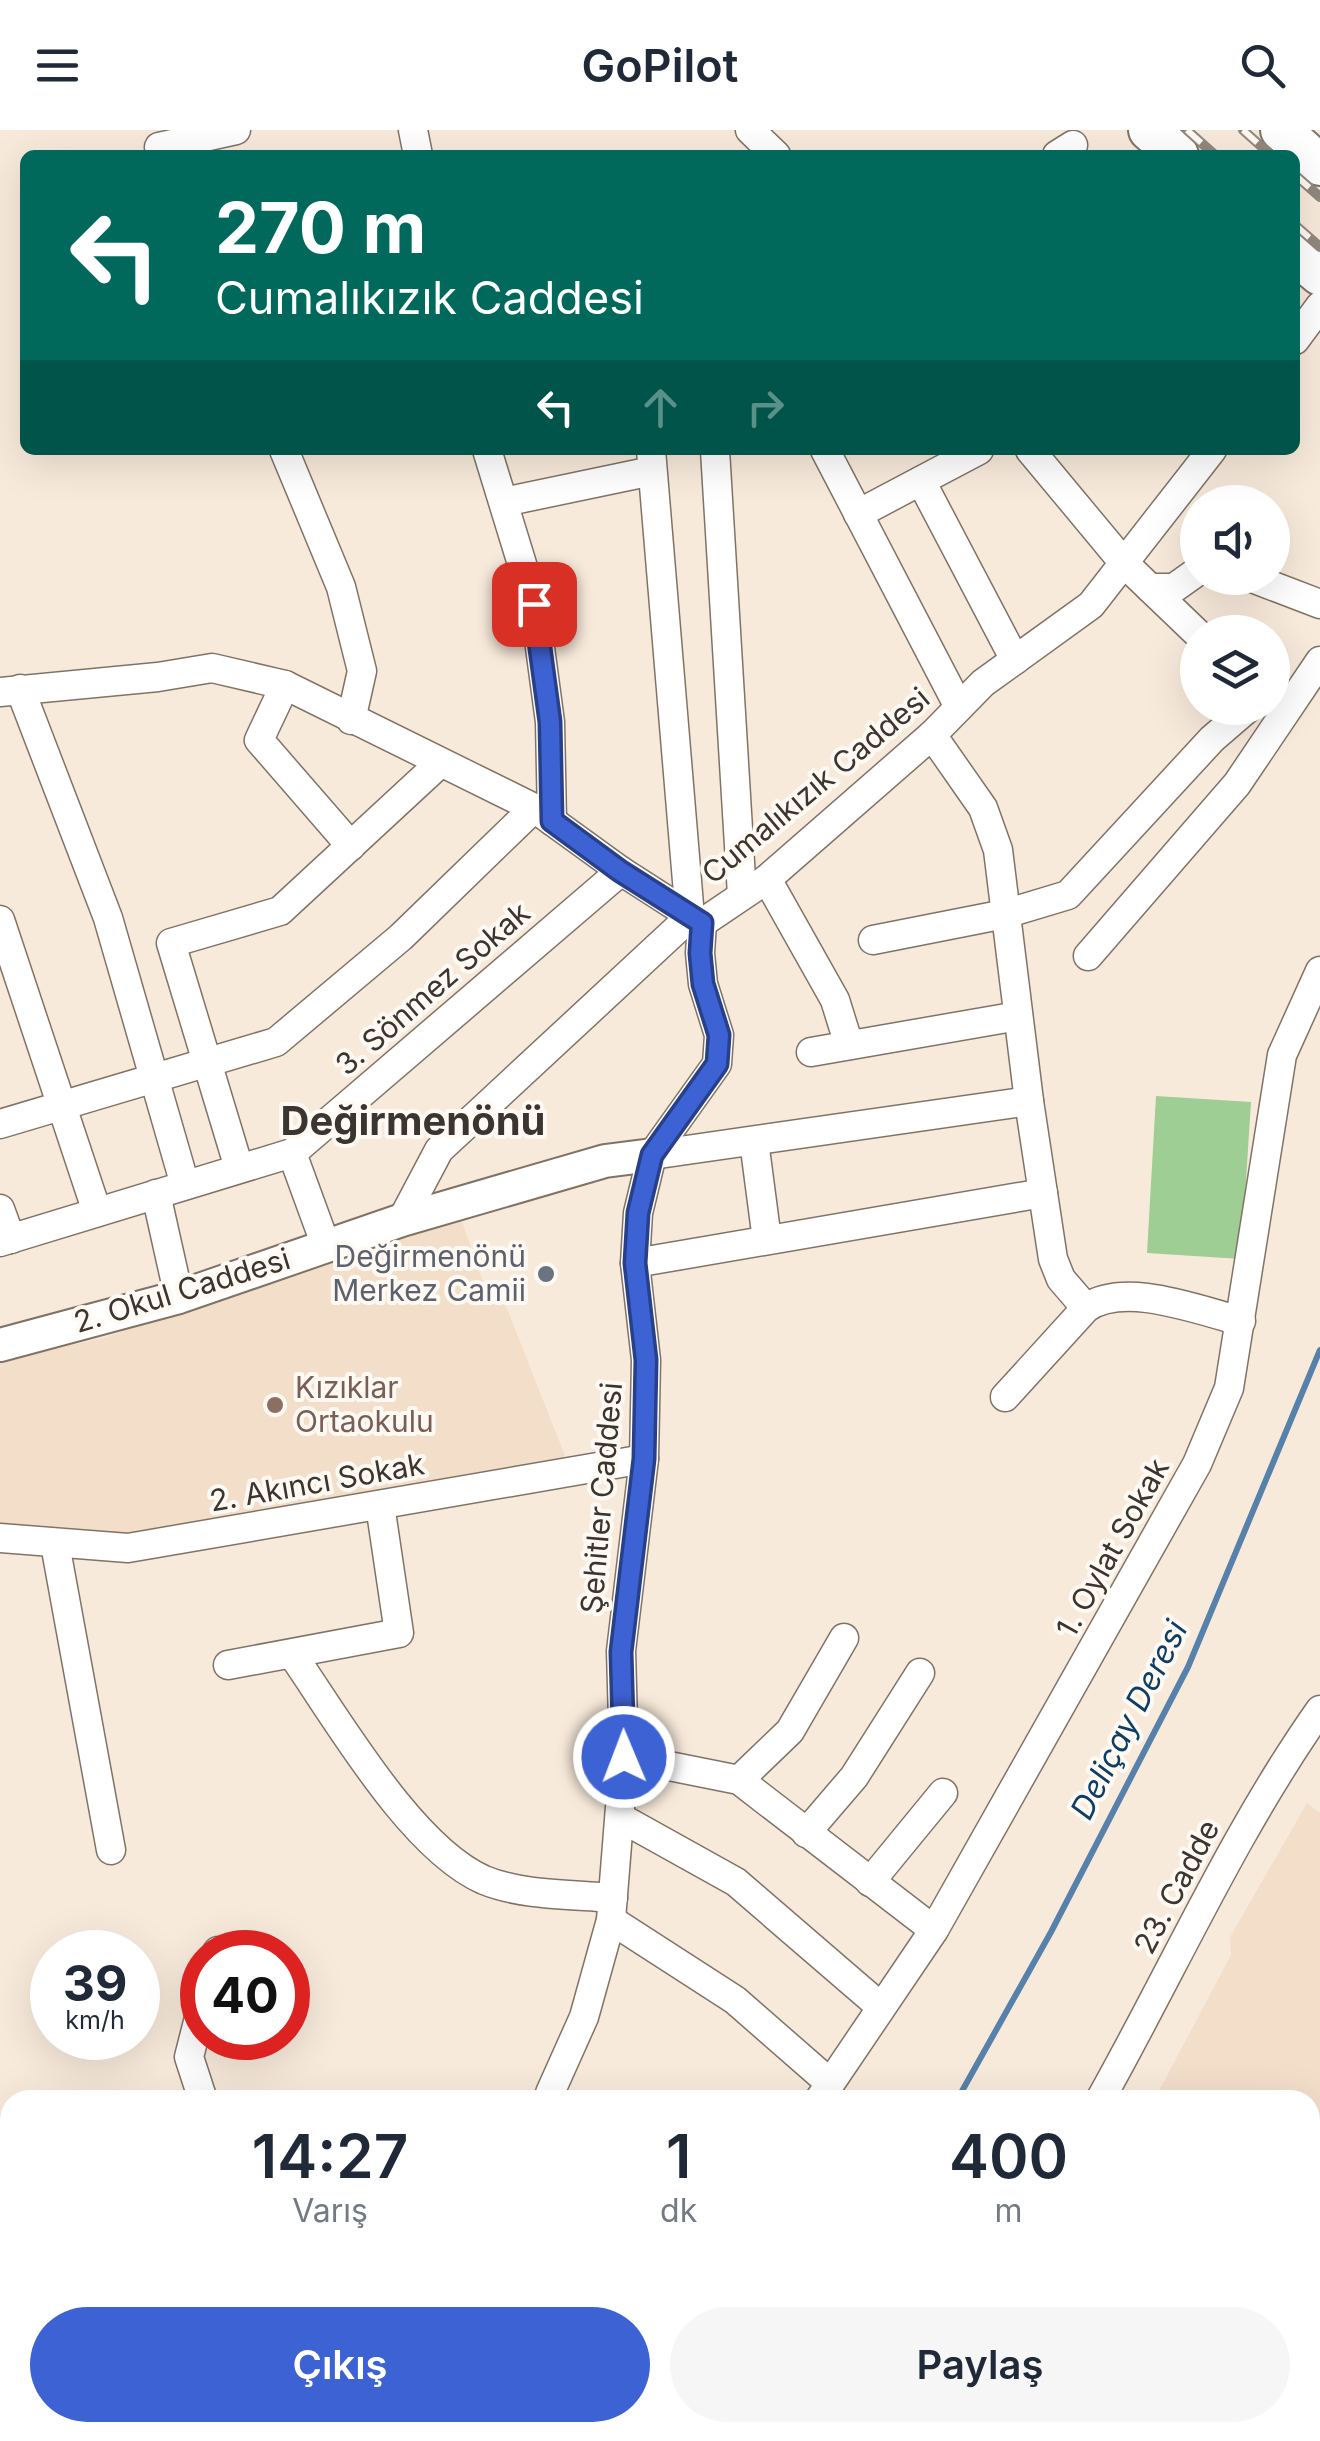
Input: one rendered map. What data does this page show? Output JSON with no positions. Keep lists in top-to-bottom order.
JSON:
{
  "streets": {
    "main road": ["2. Okul Caddesi"],
    "street": [
      "Cumalıkızık Caddesi",
      "3. Sönmez Sokak",
      "2. Akıncı Sokak",
      "Şehitler Caddesi",
      "1. Oylat Sokak",
      "23. Cadde"
    ]
  },
  "crossings": [
    ["Cumalıkızık Caddesi", "3. Sönmez Sokak"],
    ["Cumalıkızık Caddesi", "Şehitler Caddesi"],
    ["2. Okul Caddesi", "Şehitler Caddesi"],
    ["2. Akıncı Sokak", "Şehitler Caddesi"]
  ],
  "districts": ["Değirmenönü"],
  "water": ["Deliçay Deresi"],
  "places": ["Değirmenönü Merkez Camii", "Kızıklar Ortaokulu"],
  "page": {
    "header": "GoPilot",
    "turn": ["270 m", "Cumalıkızık Caddesi"],
    "speed": "39 km/h",
    "limit": "40",
    "eta": [
      "14:27",
      "Varış",
      "1",
      "dk",
      "400",
      "m"
    ],
    "buttons": ["Çıkış", "Paylaş"]
  }
}
